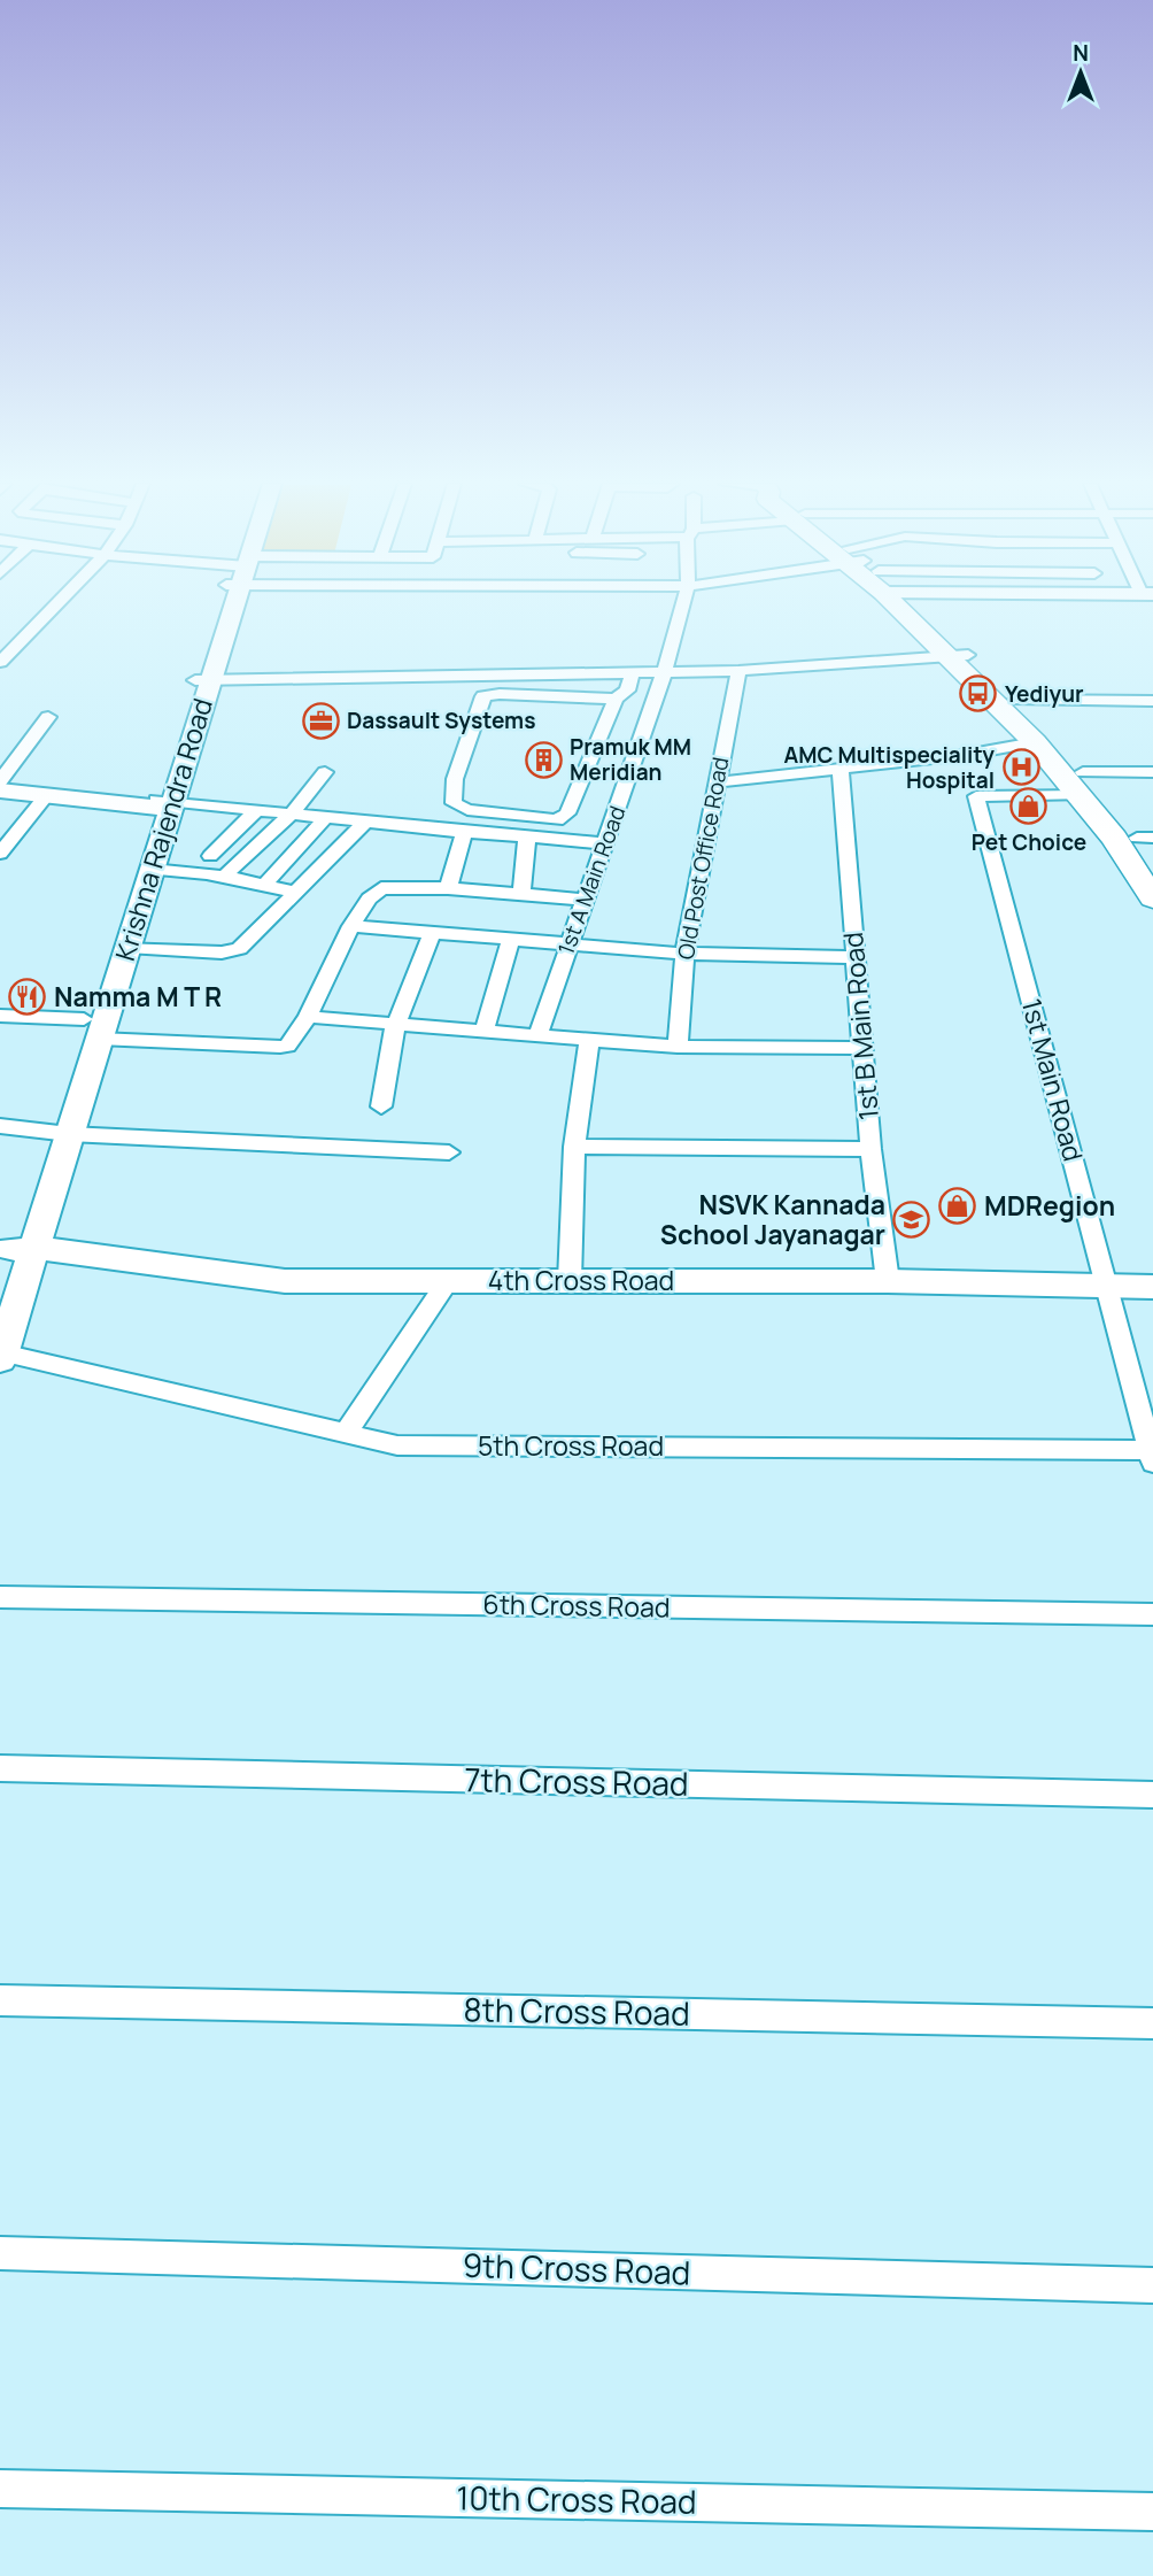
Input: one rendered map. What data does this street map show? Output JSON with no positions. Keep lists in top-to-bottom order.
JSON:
{
  "streets": {
    "main road": ["Krishna Rajendra Road", "4th Cross Road"],
    "street": [
      "Old Post Office Road",
      "1st A Main Road",
      "1st B Main Road",
      "1st Main Road",
      "5th Cross Road",
      "6th Cross Road",
      "7th Cross Road",
      "8th Cross Road",
      "9th Cross Road",
      "10th Cross Road"
    ]
  },
  "crossings": [
    ["1st B Main Road", "4th Cross Road"],
    ["1st Main Road", "4th Cross Road"],
    ["1st Main Road", "5th Cross Road"]
  ],
  "places": {
    "bus stop": ["Yediyur"],
    "office": ["Dassault Systems"],
    "building": ["Pramuk MM Meridian"],
    "hospital": ["AMC Multispeciality Hospital"],
    "shop": ["Pet Choice", "MDRegion"],
    "restaurant": ["Namma M T R"],
    "school or university": ["NSVK Kannada School Jayanagar"]
  },
  "north": "top"
}
